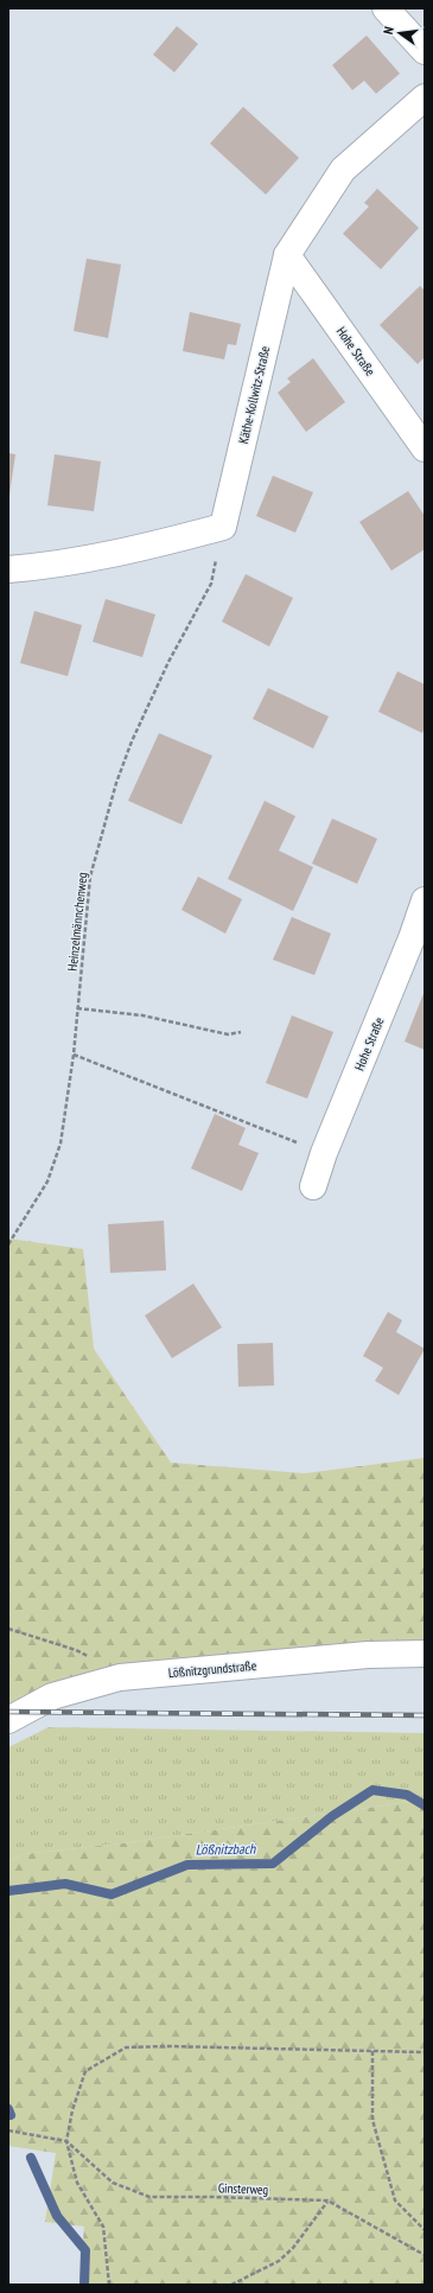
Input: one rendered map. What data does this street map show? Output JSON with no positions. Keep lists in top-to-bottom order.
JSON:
{
  "streets": {
    "street": ["Hohe Straße", "Käthe-Kollwitz-Straße", "Lößnitzgrundstraße"],
    "path": ["Heinzelmännchenweg", "Ginsterweg"]
  },
  "crossings": [
    ["Hohe Straße", "Käthe-Kollwitz-Straße"],
    ["Käthe-Kollwitz-Straße", "Heinzelmännchenweg"]
  ],
  "water": ["Lößnitzbach"],
  "north": "left"
}
